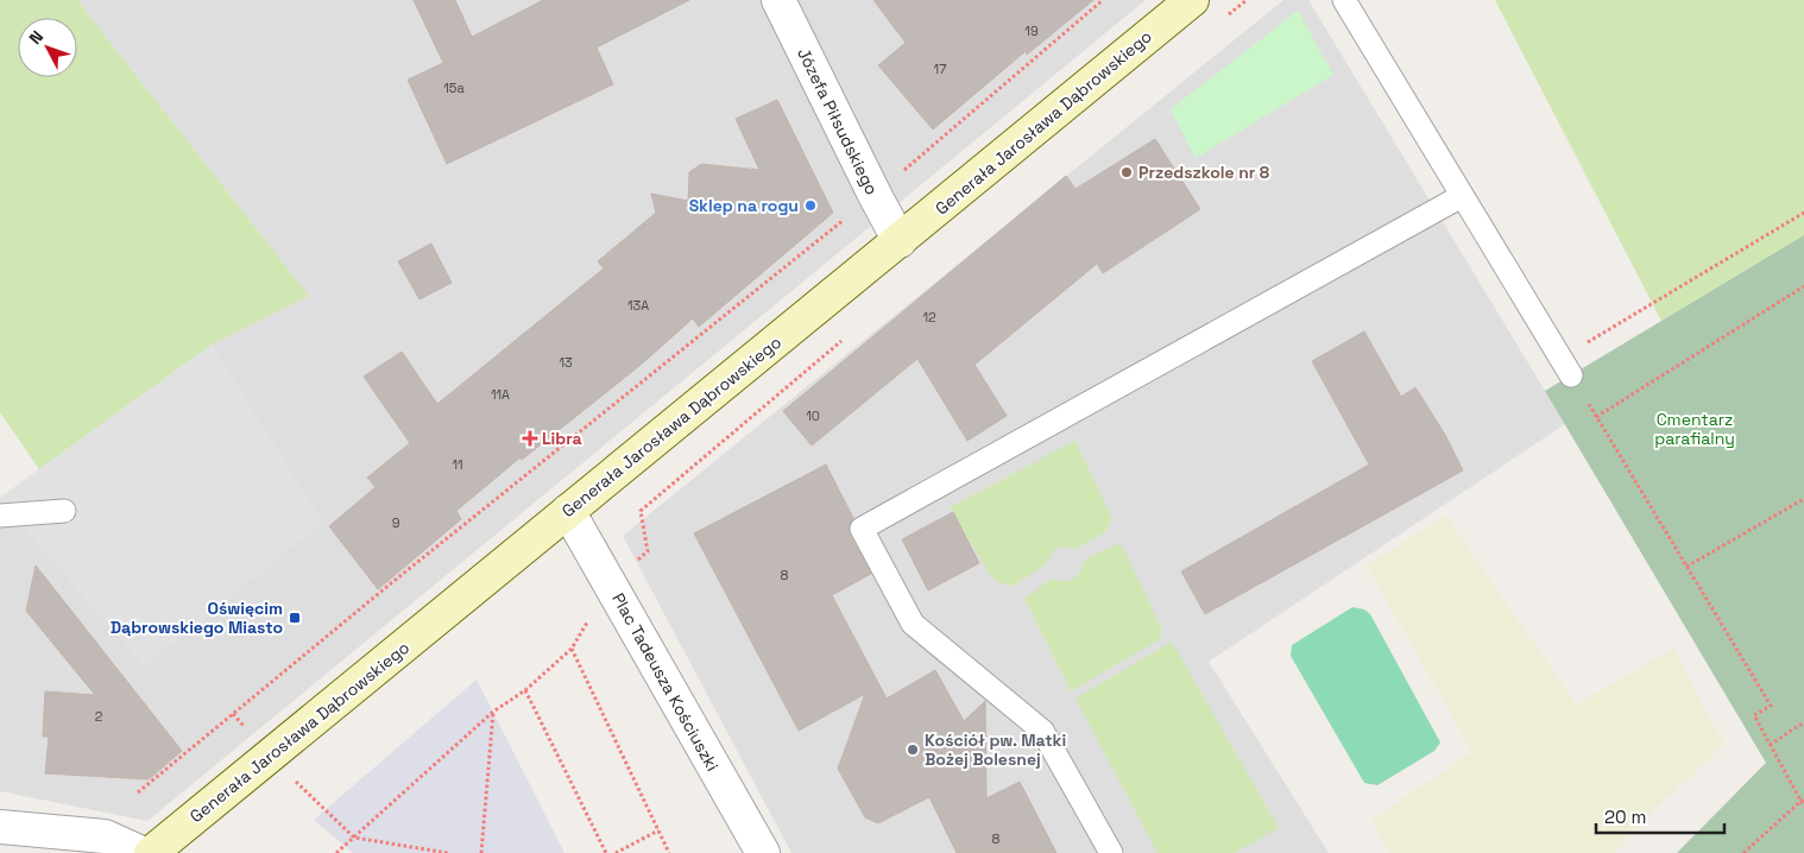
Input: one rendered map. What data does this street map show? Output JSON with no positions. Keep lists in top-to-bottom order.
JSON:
{
  "streets": {
    "street": ["Józefa Piłsudskiego", "Generała Jarosława Dąbrowskiego", "Plac Tadeusza Kościuszki"]
  },
  "crossings": [
    ["Józefa Piłsudskiego", "Generała Jarosława Dąbrowskiego"],
    ["Generała Jarosława Dąbrowskiego", "Plac Tadeusza Kościuszki"]
  ],
  "parks": ["Cmentarz parafialny"],
  "places": {
    "other": ["Przedszkole nr 8", "Sklep na rogu", "Kościół pw. Matki Bożej Bolesnej"],
    "health": ["Libra"],
    "transit": ["Oświęcim Dąbrowskiego Miasto"]
  },
  "house_numbers": [
    "19",
    "17",
    "15a",
    "13A",
    "12",
    "13",
    "11A",
    "10",
    "11",
    "9",
    "8",
    "2",
    "8"
  ],
  "scale_bar": "20 m",
  "north": "top left"
}
